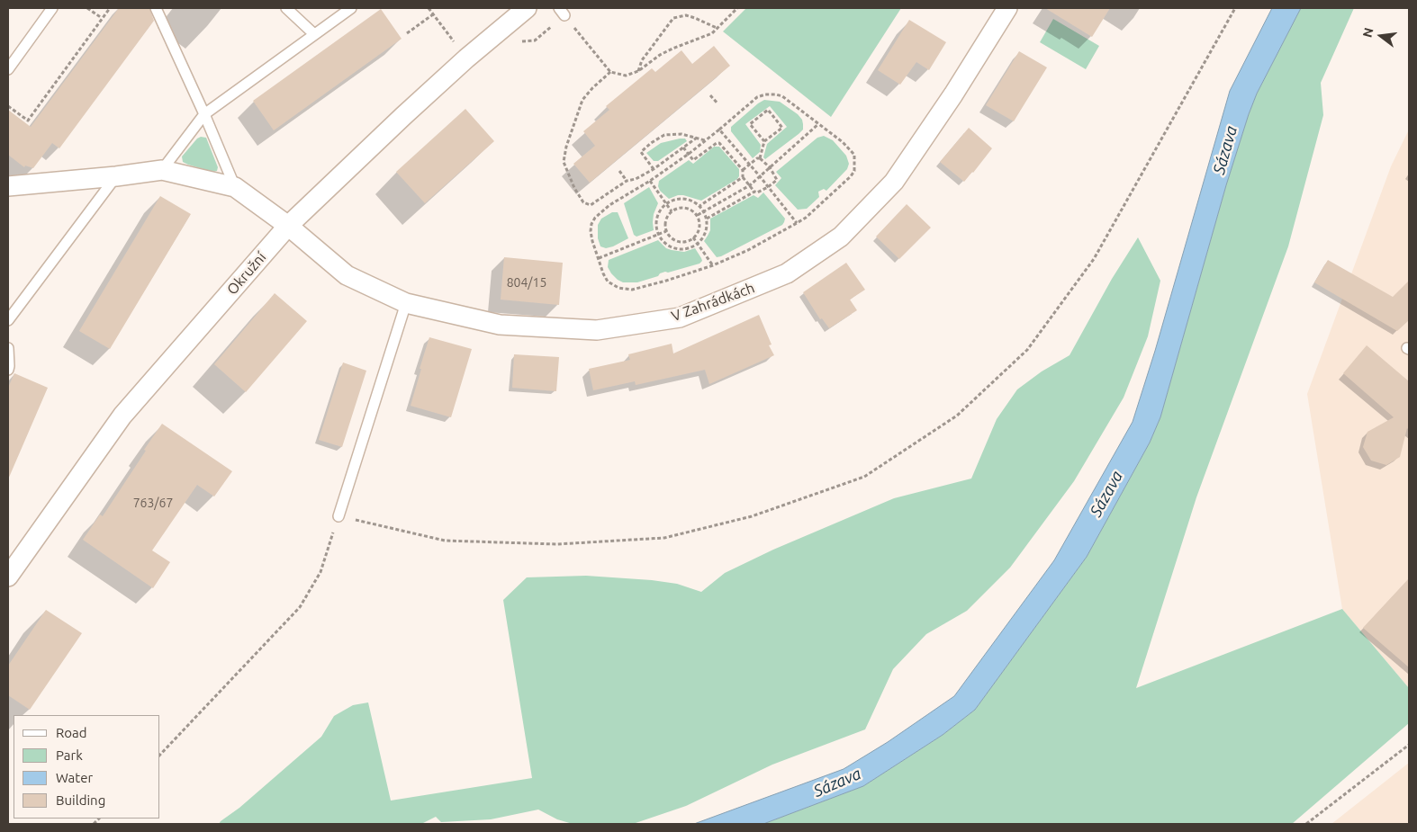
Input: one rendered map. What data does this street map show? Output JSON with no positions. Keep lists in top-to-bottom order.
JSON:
{
  "streets": {
    "street": ["Okružní", "V Zahrádkách"]
  },
  "crossings": [
    ["Okružní", "V Zahrádkách"]
  ],
  "water": ["Sázava"],
  "house_numbers": ["804/15", "763/67"],
  "legend": [
    "Road",
    "Park",
    "Water",
    "Building"
  ],
  "north": "left"
}
